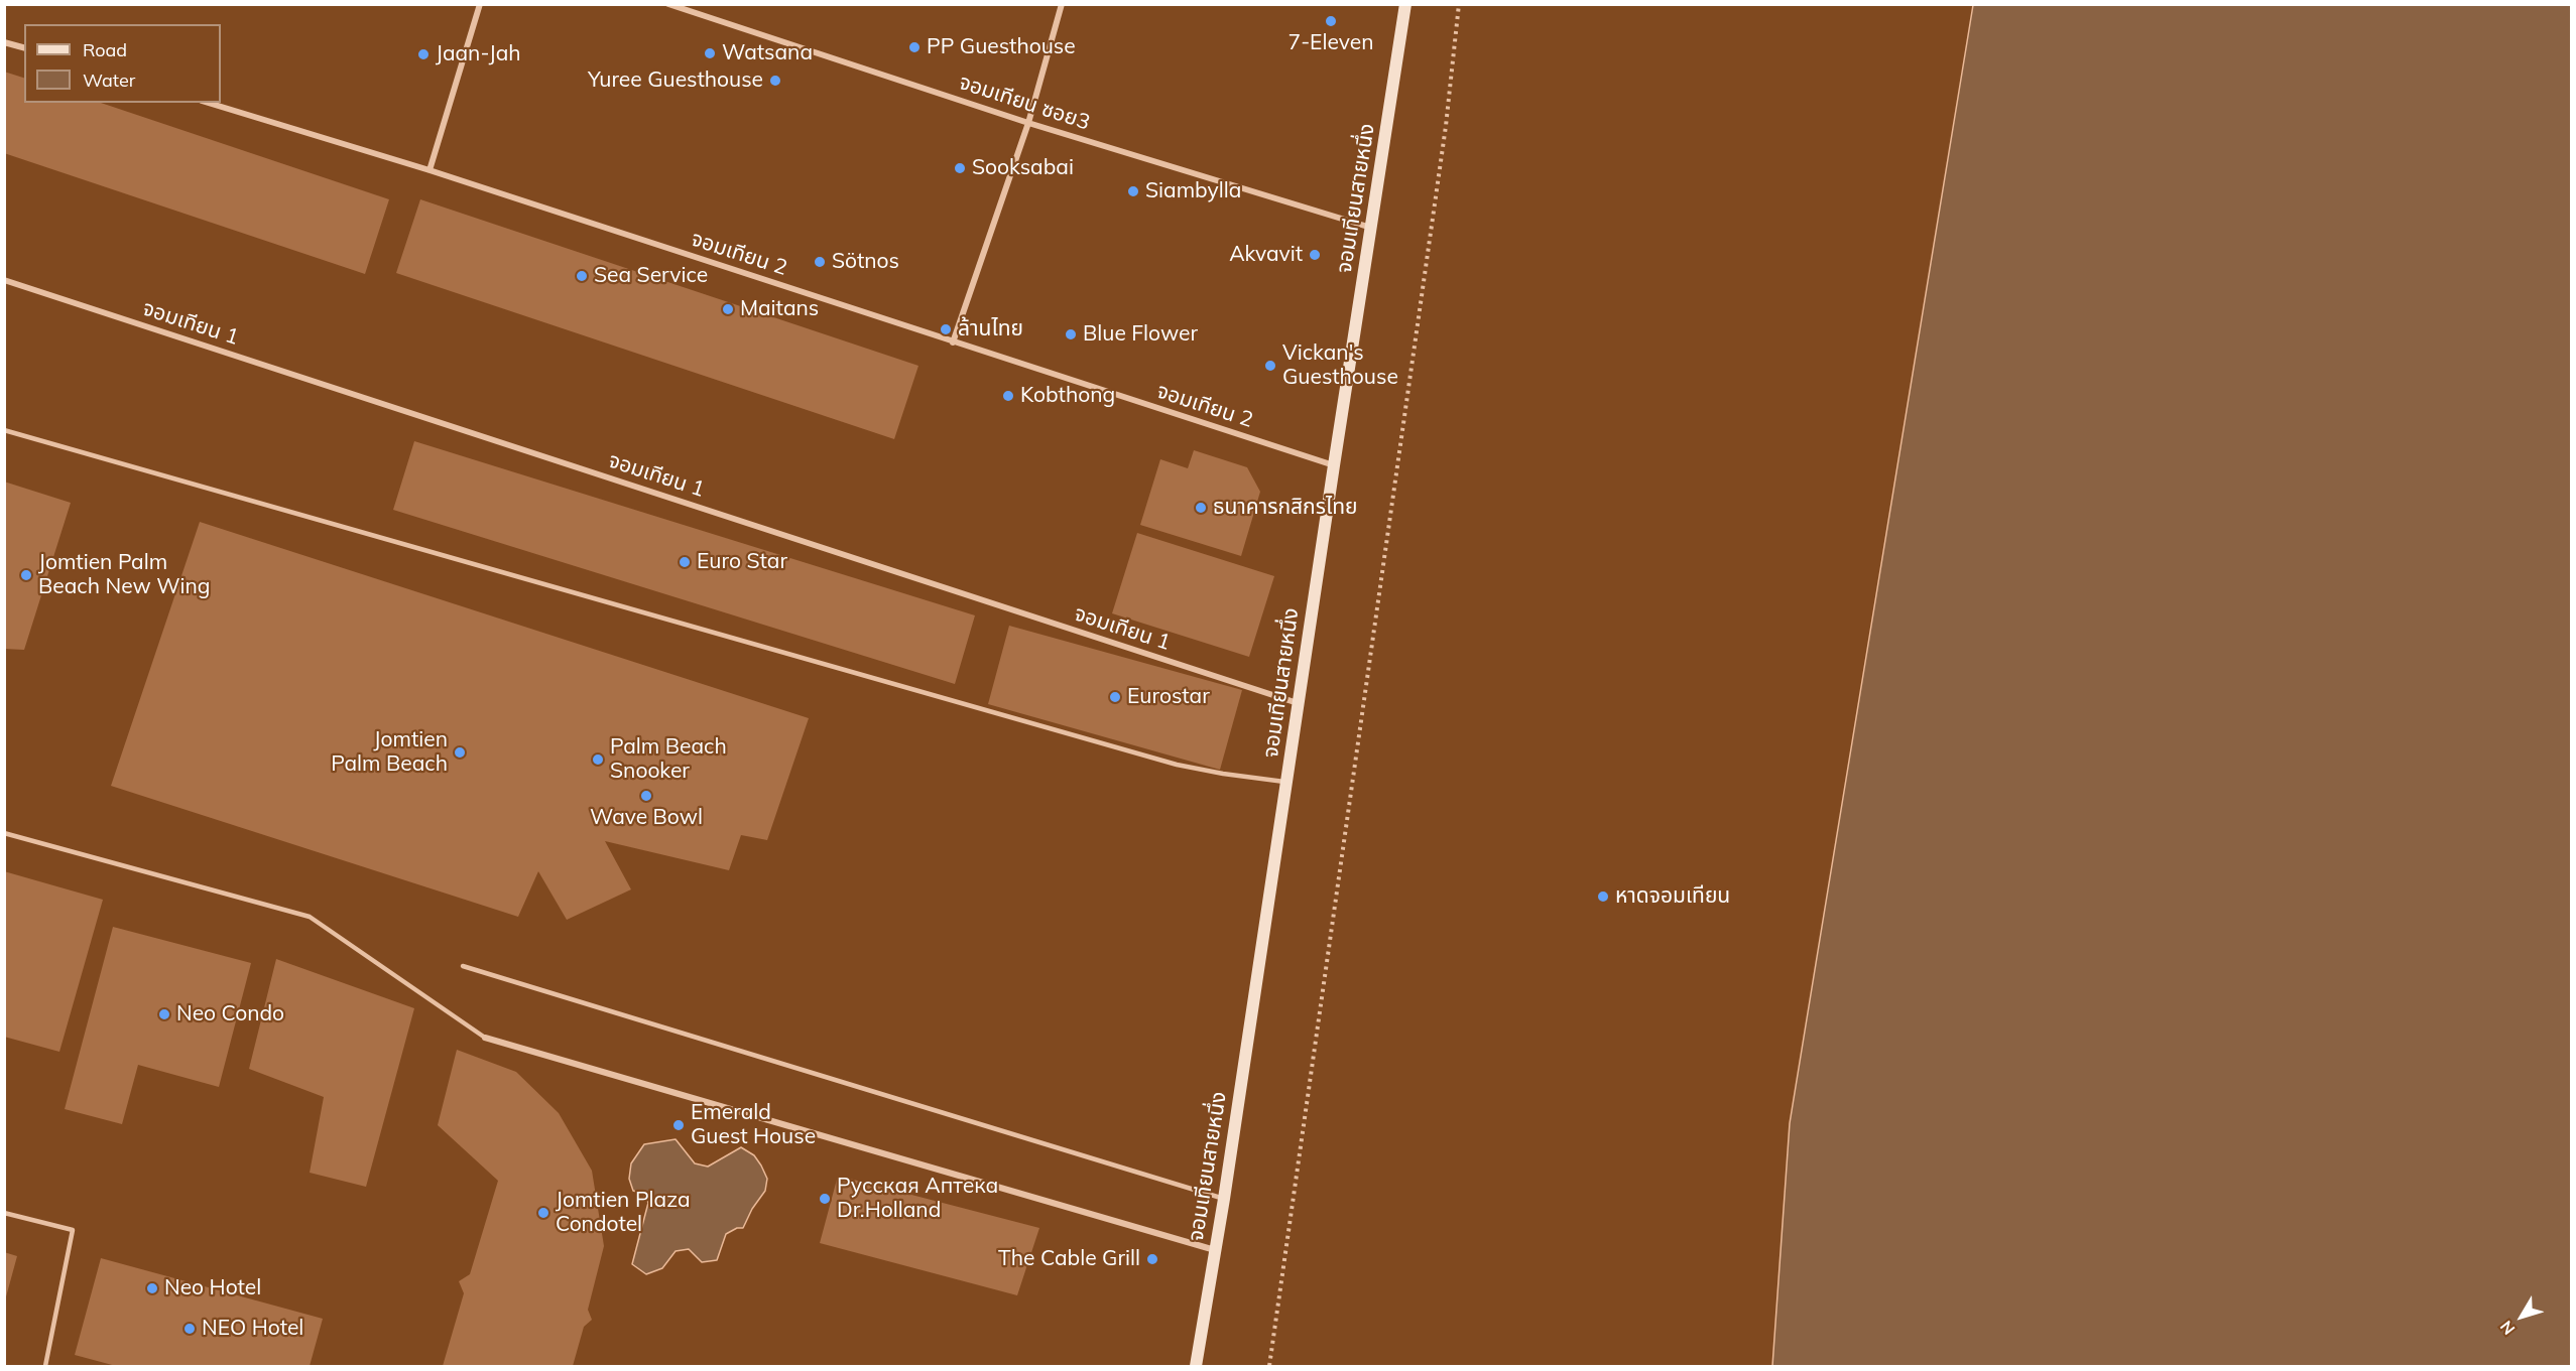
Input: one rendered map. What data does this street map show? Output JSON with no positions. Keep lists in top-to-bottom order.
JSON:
{
  "streets": {
    "street": [
      "จอมเทียน ซอย3",
      "จอมเทียนสายหนึ่ง",
      "จอมเทียน 2",
      "จอมเทียน 1"
    ]
  },
  "crossings": [
    ["จอมเทียน ซอย3", "จอมเทียนสายหนึ่ง"],
    ["จอมเทียนสายหนึ่ง", "จอมเทียน 2"],
    ["จอมเทียนสายหนึ่ง", "จอมเทียน 1"]
  ],
  "places": [
    "7-Eleven",
    "PP Guesthouse",
    "Watsana",
    "Jaan-Jah",
    "Yuree Guesthouse",
    "Sooksabai",
    "Siambylla",
    "Akvavit",
    "Sötnos",
    "Sea Service",
    "Maitans",
    "ล้านไทย",
    "Blue Flower",
    "Vickan's Guesthouse",
    "Kobthong",
    "ธนาคารกสิกรไทย",
    "Euro Star",
    "Jomtien Palm Beach New Wing",
    "Eurostar",
    "Jomtien Palm Beach",
    "Palm Beach Snooker",
    "Wave Bowl",
    "หาดจอมเทียน",
    "Neo Condo",
    "Emerald Guest House",
    "Русская Аптека Dr.Holland",
    "Jomtien Plaza Condotel",
    "The Cable Grill",
    "Neo Hotel",
    "NEO Hotel"
  ],
  "legend": ["Road", "Water"],
  "north": "bottom left"
}
